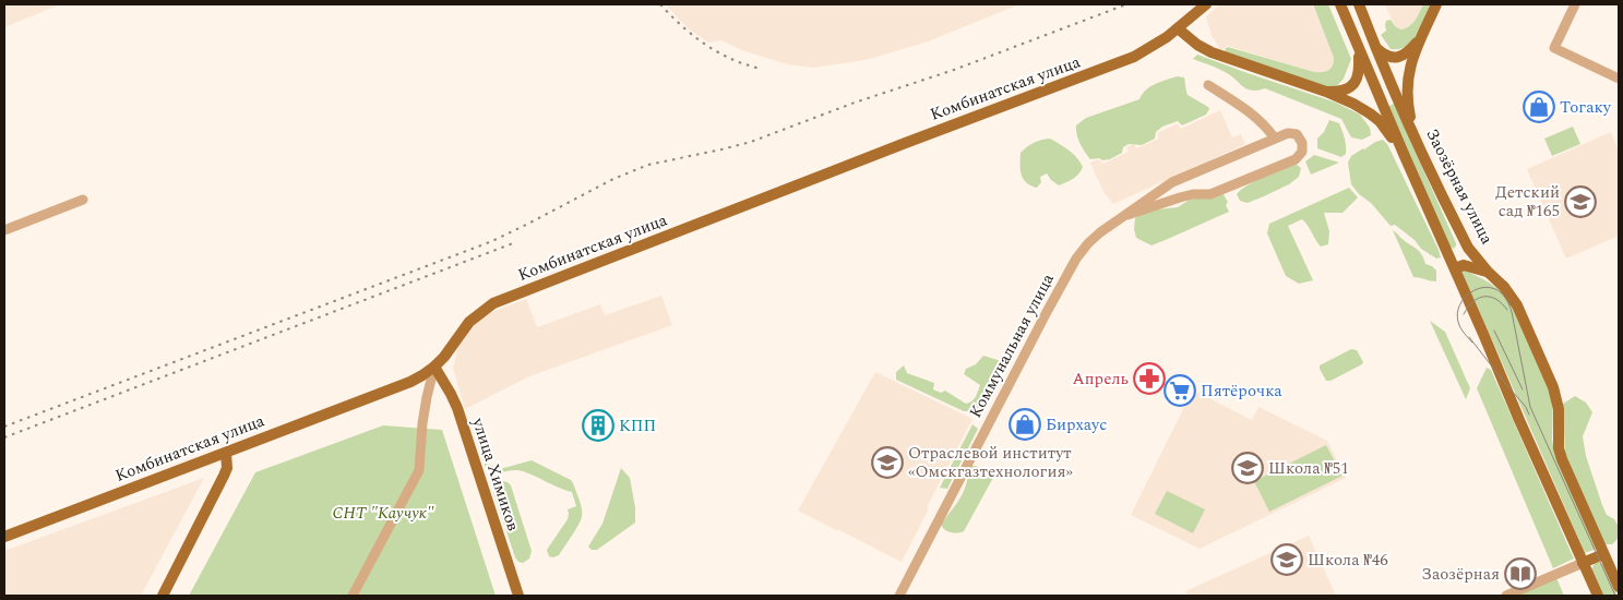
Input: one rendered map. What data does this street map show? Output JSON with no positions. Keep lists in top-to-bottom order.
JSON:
{
  "streets": {
    "main road": ["Комбинатская улица", "Заозёрная улица", "улица Химиков"],
    "street": ["Коммунальная улица"]
  },
  "crossings": [
    ["Комбинатская улица", "улица Химиков"]
  ],
  "parks": ["СНТ \"Каучук\""],
  "places": {
    "shop": ["Тогаку", "Бирхаус"],
    "school or university": [
      "Детский сад №165",
      "Отраслевой институт «Омскгазтехнология»",
      "Школа №51",
      "Школа №46"
    ],
    "pharmacy": ["Апрель"],
    "supermarket": ["Пятёрочка"],
    "building": ["КПП"],
    "library": ["Заозёрная"]
  }
}
